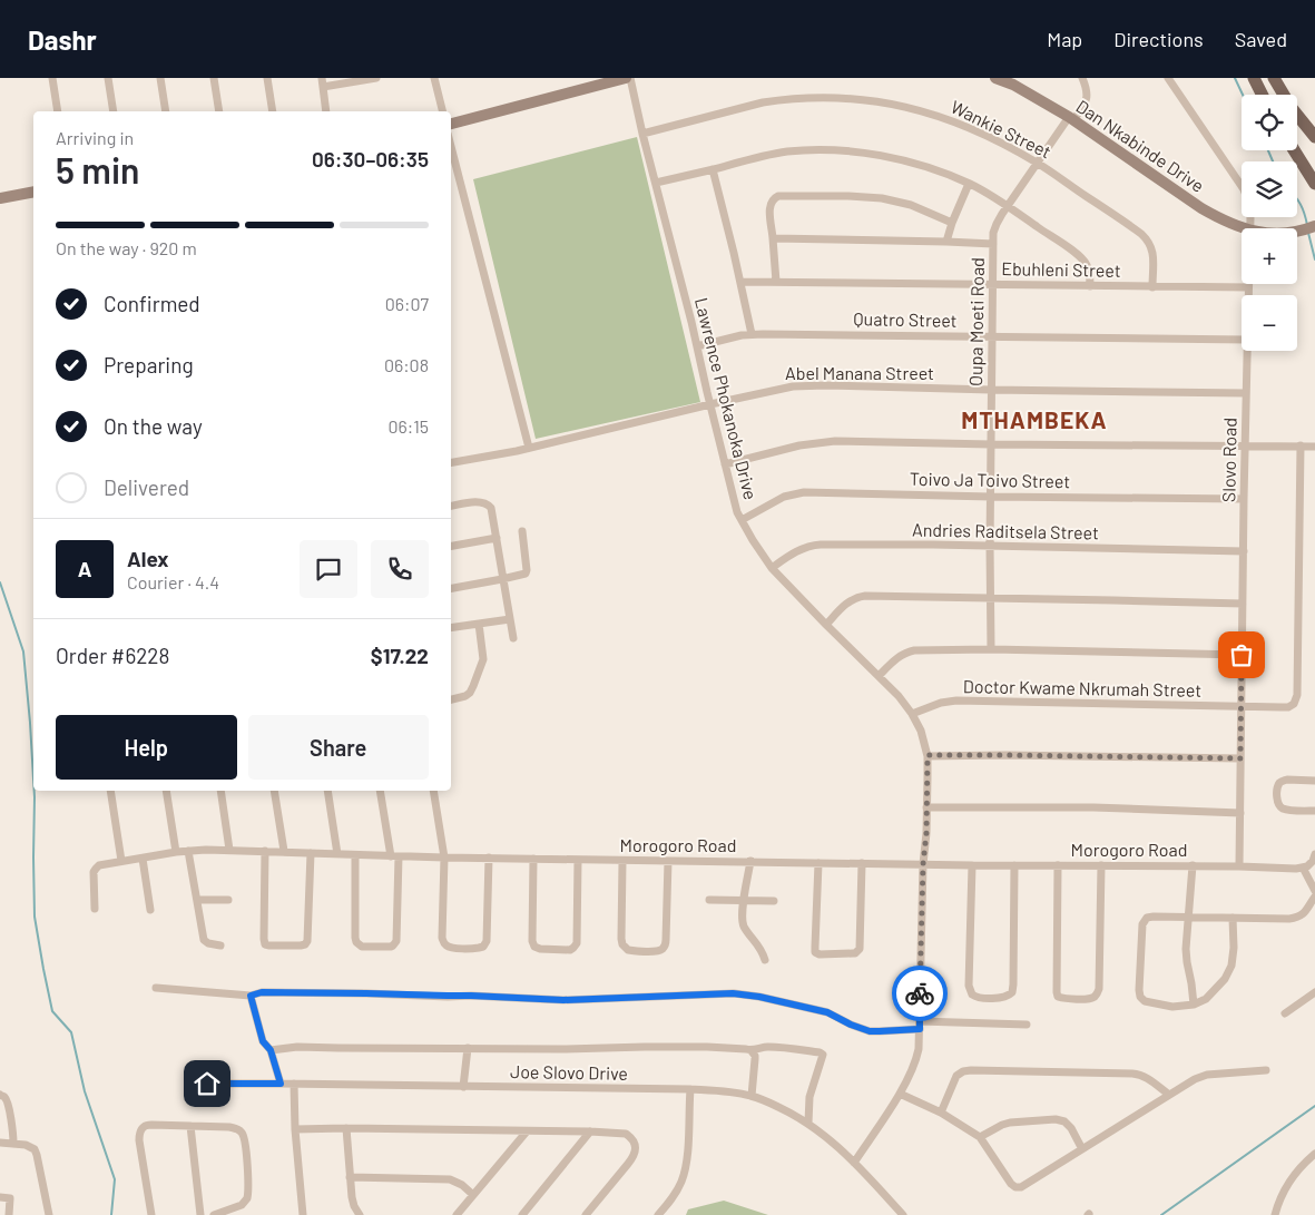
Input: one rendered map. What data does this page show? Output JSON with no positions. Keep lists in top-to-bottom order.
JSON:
{
  "streets": {
    "street": [
      "Wankie Street",
      "Dan Nkabinde Drive",
      "Ebuhleni Street",
      "Quatro Street",
      "Oupa Moeti Road",
      "Abel Manana Street",
      "Lawrence Phokanoka Drive",
      "Slovo Road",
      "Toivo Ja Toivo Street",
      "Andries Raditsela Street",
      "Doctor Kwame Nkrumah Street",
      "Morogoro Road",
      "Joe Slovo Drive"
    ]
  },
  "crossings": [
    ["Wankie Street", "Ebuhleni Street"],
    ["Wankie Street", "Oupa Moeti Road"],
    ["Wankie Street", "Lawrence Phokanoka Drive"],
    ["Dan Nkabinde Drive", "Oupa Moeti Road"],
    ["Dan Nkabinde Drive", "Slovo Road"],
    ["Ebuhleni Street", "Oupa Moeti Road"],
    ["Ebuhleni Street", "Slovo Road"],
    ["Quatro Street", "Oupa Moeti Road"],
    ["Quatro Street", "Lawrence Phokanoka Drive"],
    ["Oupa Moeti Road", "Abel Manana Street"],
    ["Oupa Moeti Road", "Toivo Ja Toivo Street"],
    ["Oupa Moeti Road", "Andries Raditsela Street"],
    ["Abel Manana Street", "Lawrence Phokanoka Drive"],
    ["Abel Manana Street", "Slovo Road"],
    ["Lawrence Phokanoka Drive", "Toivo Ja Toivo Street"],
    ["Lawrence Phokanoka Drive", "Andries Raditsela Street"],
    ["Lawrence Phokanoka Drive", "Doctor Kwame Nkrumah Street"],
    ["Lawrence Phokanoka Drive", "Morogoro Road"],
    ["Lawrence Phokanoka Drive", "Joe Slovo Drive"],
    ["Slovo Road", "Toivo Ja Toivo Street"],
    ["Slovo Road", "Andries Raditsela Street"],
    ["Slovo Road", "Doctor Kwame Nkrumah Street"],
    ["Slovo Road", "Morogoro Road"]
  ],
  "districts": ["MTHAMBEKA"],
  "page": {
    "header": "Dashr",
    "nav": ["Map", "Directions", "Saved"],
    "map_buttons": ["+", "−"],
    "heading": ["5 min", "Arriving in", "06:30–06:35"],
    "panel": [
      "Alex",
      "Courier · 4.4",
      "Order #6228",
      "$17.22"
    ],
    "bar": "On the way · 920 m",
    "list": [
      ["Confirmed", "06:07"],
      ["Preparing", "06:08"],
      ["On the way", "06:15"],
      "Delivered"
    ],
    "round": "A",
    "buttons": ["Help", "Share"]
  }
}
